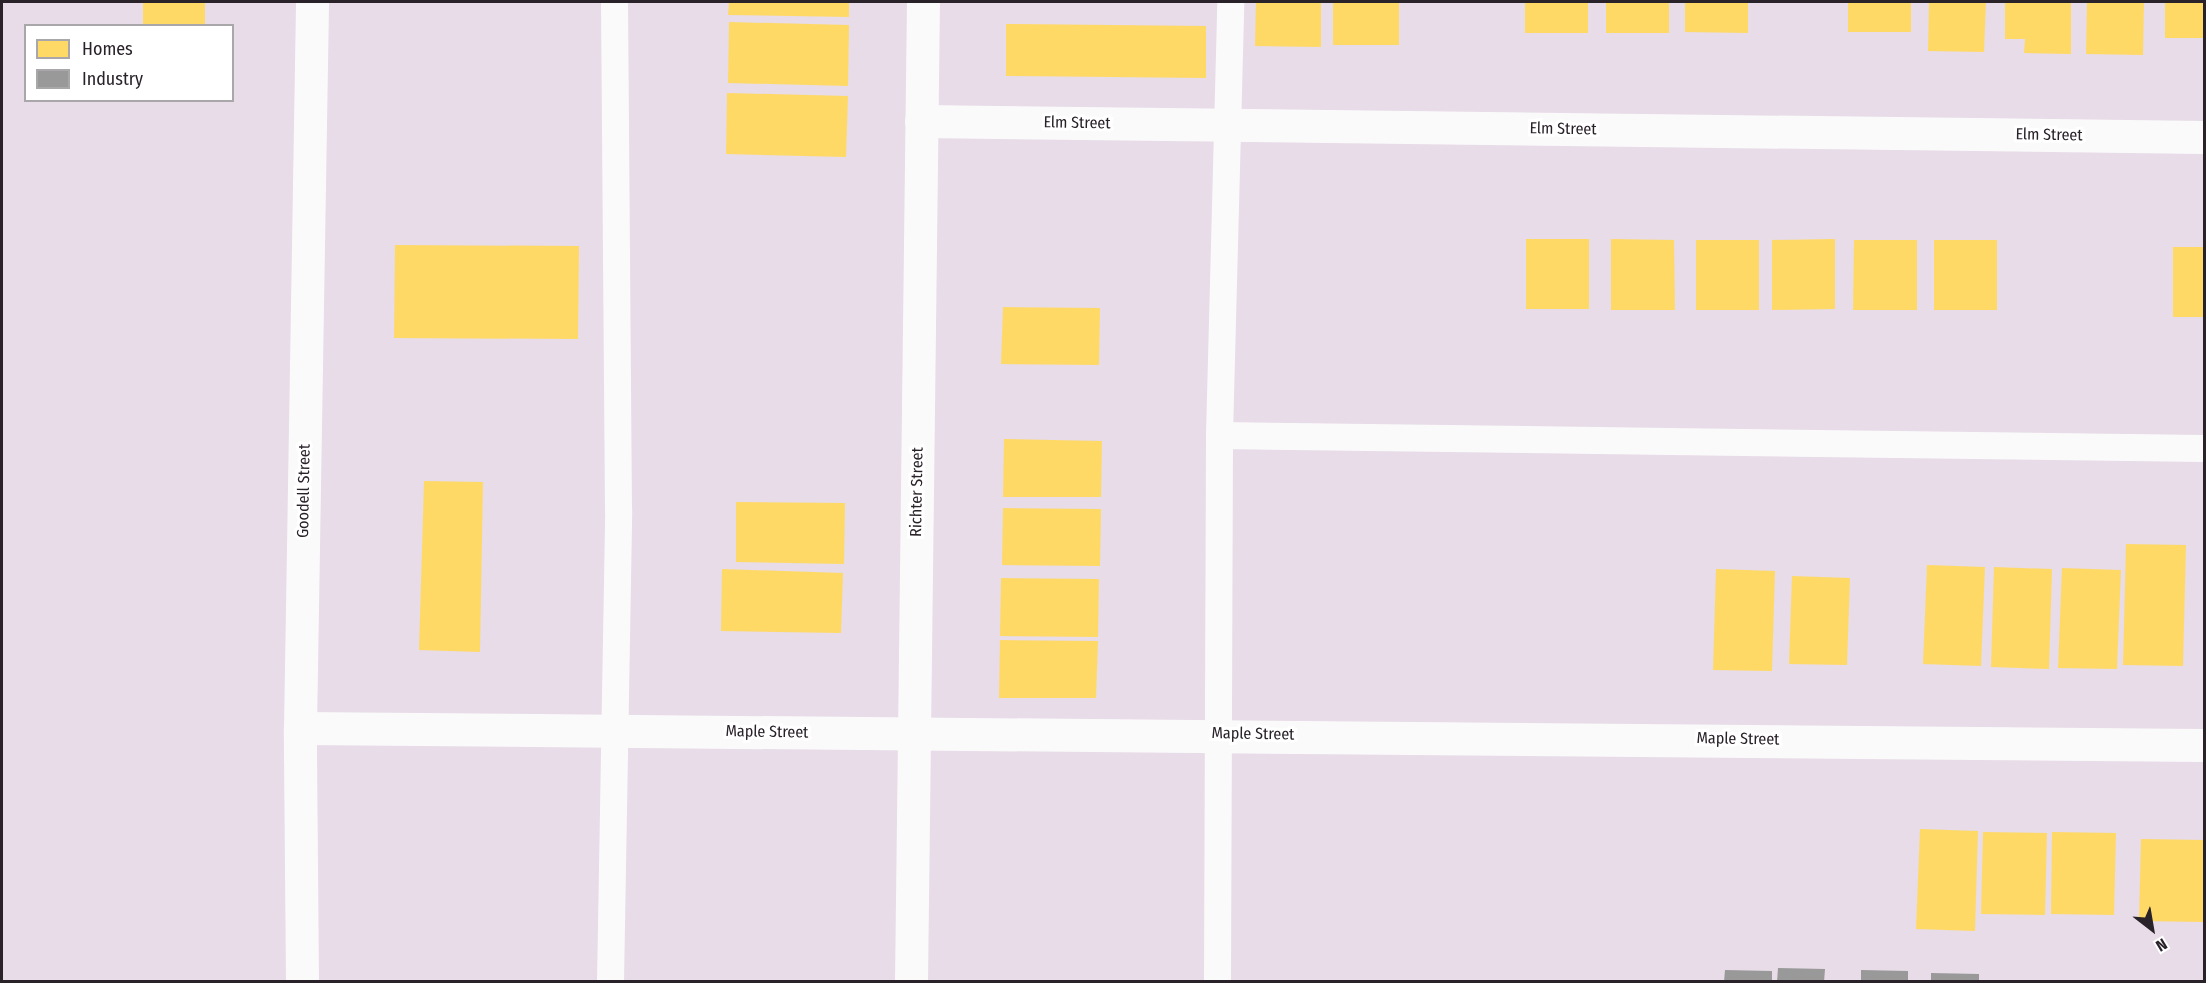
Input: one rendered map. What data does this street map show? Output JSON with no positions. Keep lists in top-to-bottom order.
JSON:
{
  "streets": {
    "street": [
      "Elm Street",
      "Goodell Street",
      "Richter Street",
      "Maple Street"
    ]
  },
  "crossings": [
    ["Elm Street", "Richter Street"],
    ["Goodell Street", "Maple Street"],
    ["Richter Street", "Maple Street"]
  ],
  "legend": ["Homes", "Industry"],
  "north": "bottom right"
}
